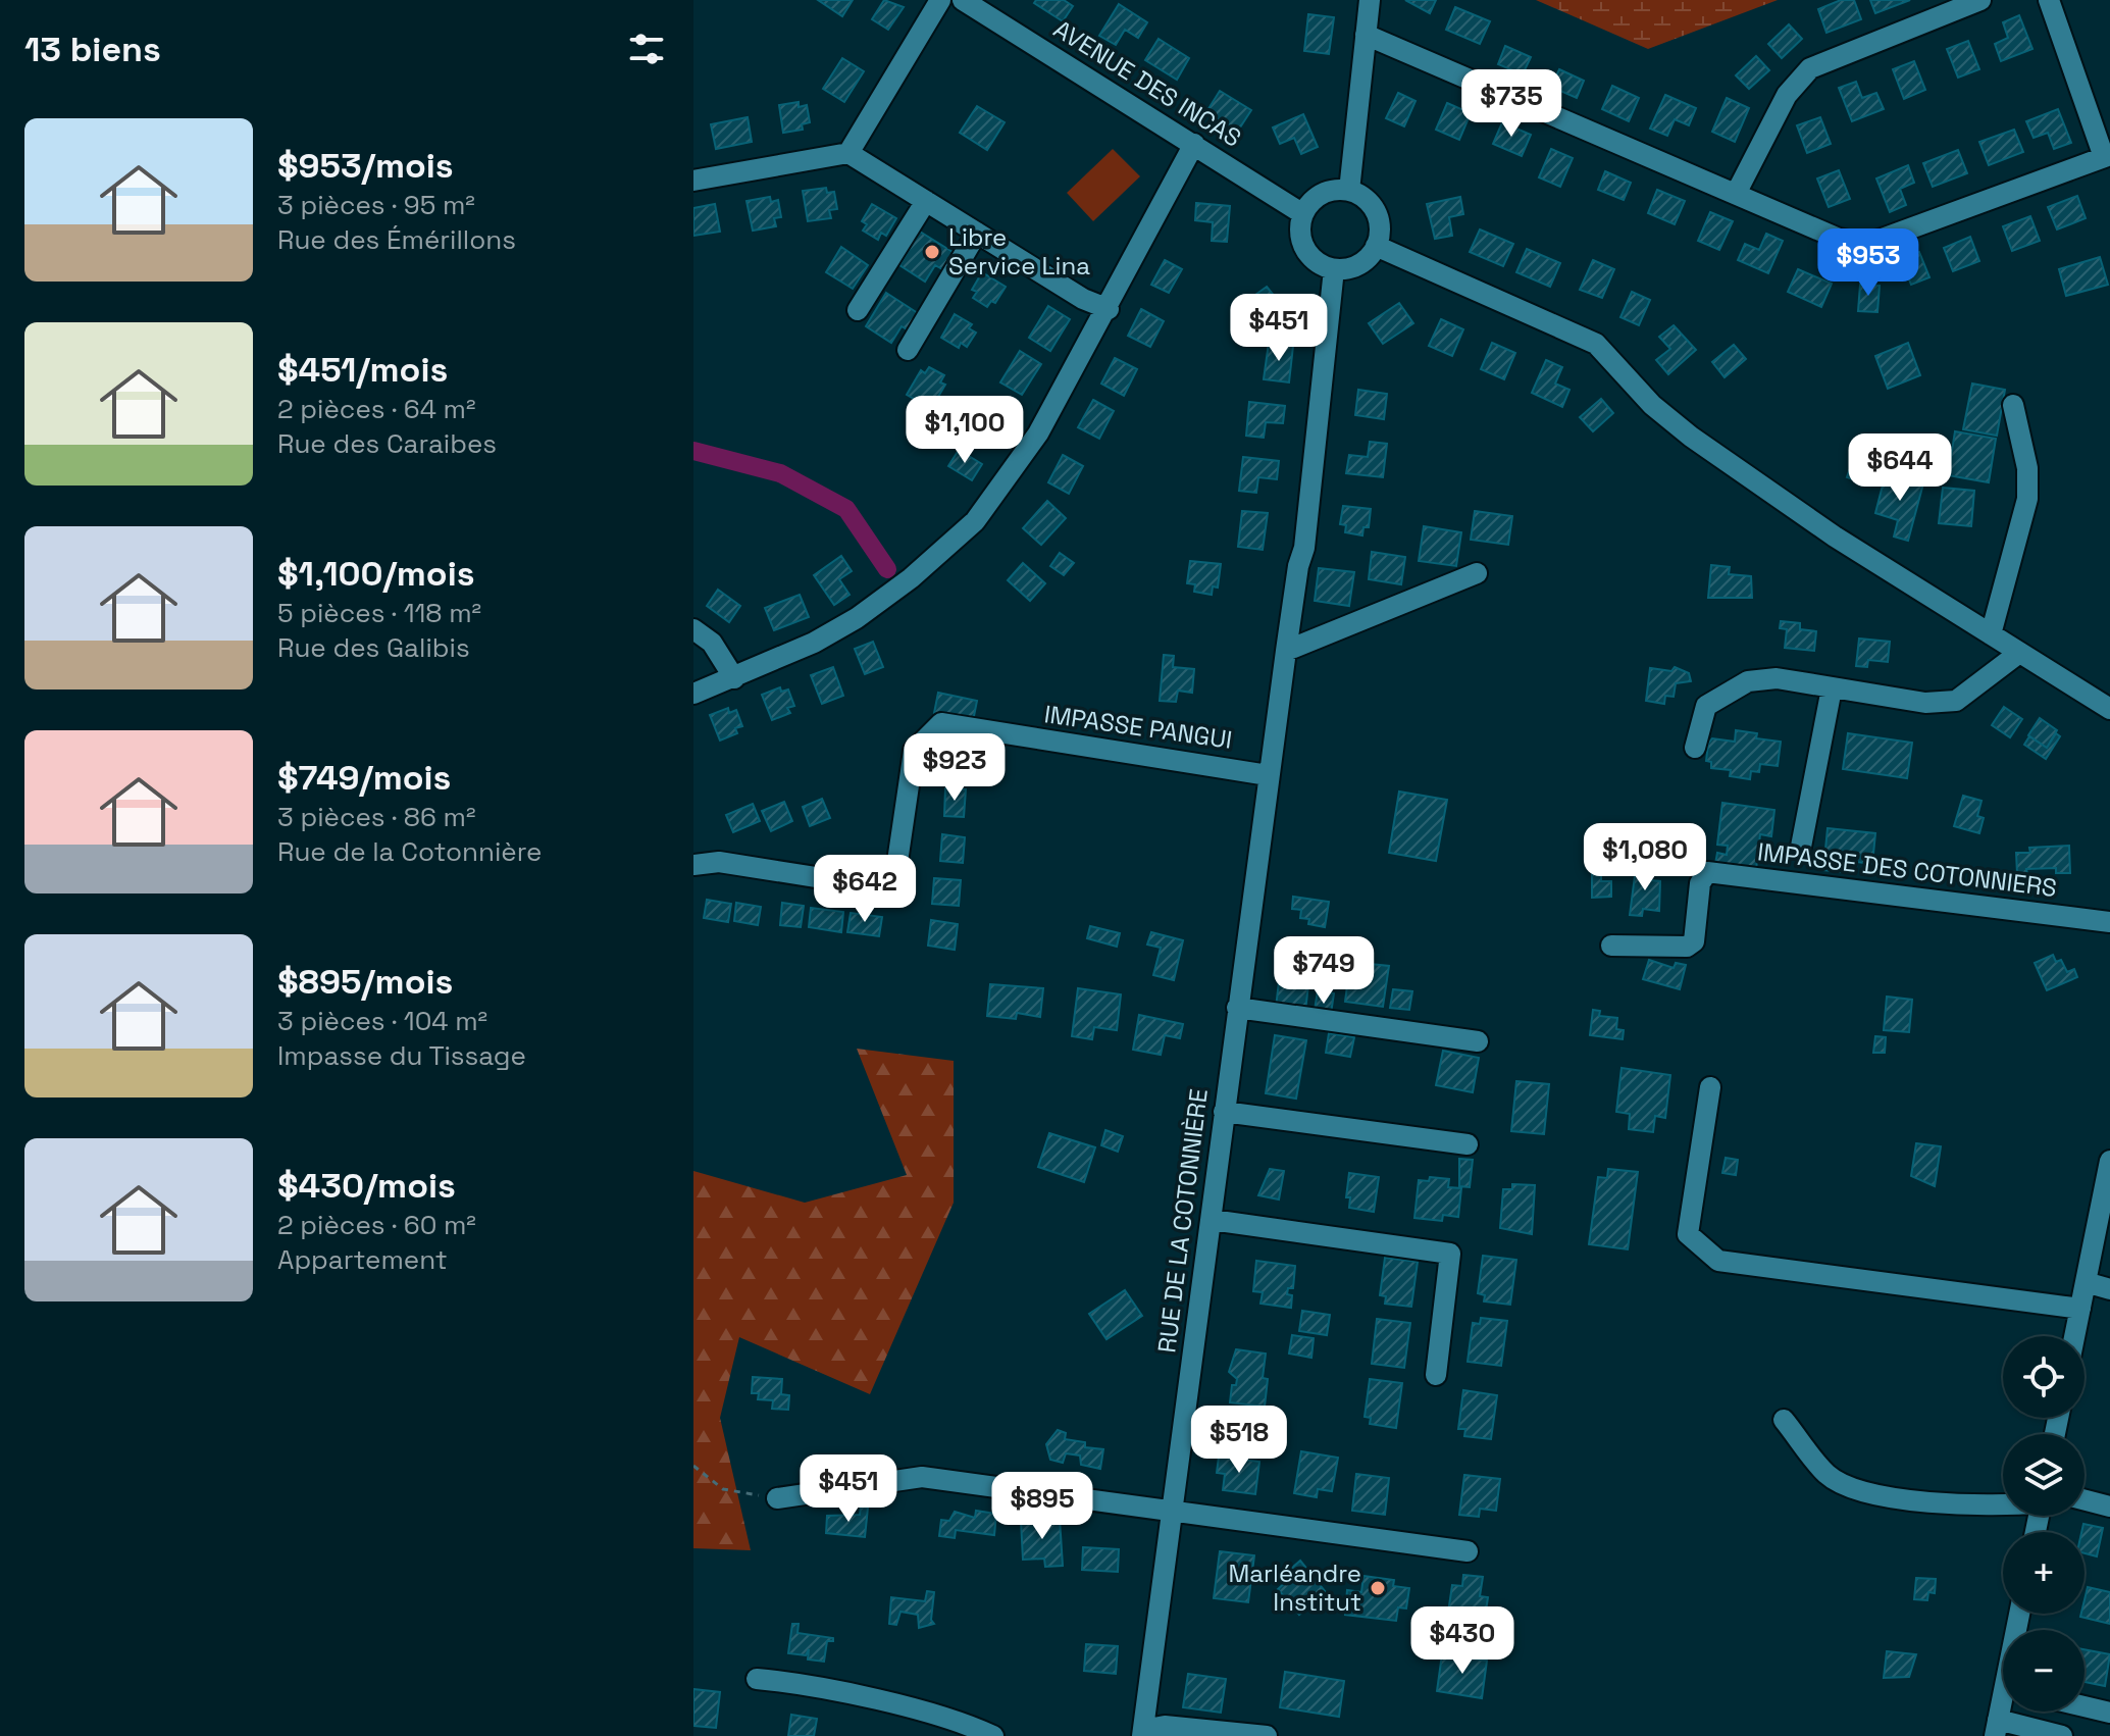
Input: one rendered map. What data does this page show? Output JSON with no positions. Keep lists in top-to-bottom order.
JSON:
{
  "streets": {
    "street": [
      "AVENUE DES INCAS",
      "IMPASSE PANGUI",
      "IMPASSE DES COTONNIERS",
      "RUE DE LA COTONNIÈRE"
    ]
  },
  "crossings": [
    ["AVENUE DES INCAS", "RUE DE LA COTONNIÈRE"],
    ["IMPASSE PANGUI", "RUE DE LA COTONNIÈRE"]
  ],
  "places": ["Libre Service Lina", "Marléandre Institut"],
  "page": {
    "heading": "13 biens",
    "price": [
      "$735",
      "$953",
      "$451",
      "$1,100",
      "$644",
      "$923",
      "$1,080",
      "$642",
      "$749",
      "$518",
      "$451",
      "$895",
      "$430"
    ],
    "list": [
      {
        "name": "$953/mois",
        "note": "3 pièces · 95 m² · Rue des Émérillons"
      },
      {
        "name": "$451/mois",
        "note": "2 pièces · 64 m² · Rue des Caraibes"
      },
      {
        "name": "$1,100/mois",
        "note": "5 pièces · 118 m² · Rue des Galibis"
      },
      {
        "name": "$749/mois",
        "note": "3 pièces · 86 m² · Rue de la Cotonnière"
      },
      {
        "name": "$895/mois",
        "note": "3 pièces · 104 m² · Impasse du Tissage"
      },
      {
        "name": "$430/mois",
        "note": "2 pièces · 60 m² · Appartement"
      }
    ],
    "map_buttons": ["+", "−"]
  }
}
